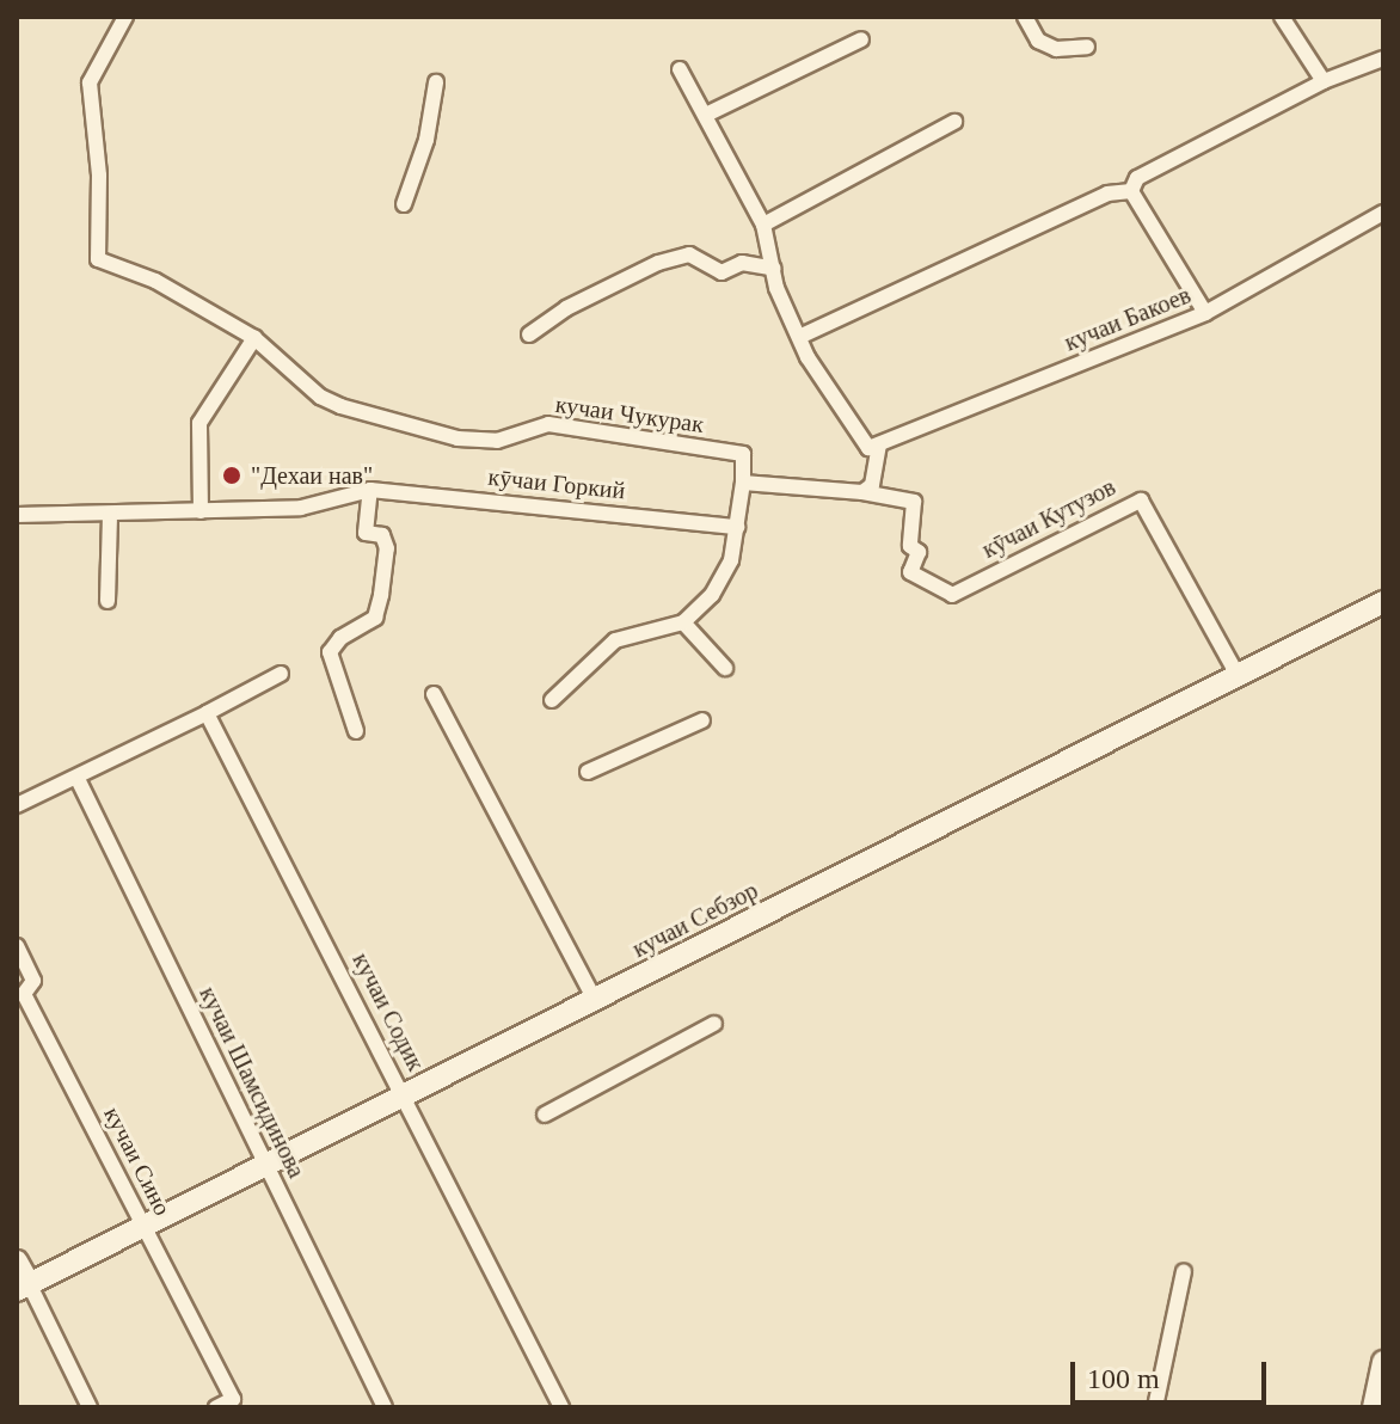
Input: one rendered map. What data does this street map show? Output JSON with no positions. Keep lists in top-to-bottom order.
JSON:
{
  "streets": {
    "main road": ["кучаи Себзор"],
    "street": [
      "кучаи Бакоев",
      "кучаи Чукурак",
      "кӯчаи Горкий",
      "кӯчаи Кутузов",
      "кучаи Содик",
      "кучаи Шамсидинова",
      "кучаи Сино"
    ]
  },
  "crossings": [
    ["кӯчаи Кутузов", "кучаи Себзор"],
    ["кучаи Себзор", "кучаи Содик"],
    ["кучаи Себзор", "кучаи Шамсидинова"],
    ["кучаи Себзор", "кучаи Сино"]
  ],
  "places": ["\"Дехаи нав\""],
  "scale_bar": "100 m"
}
